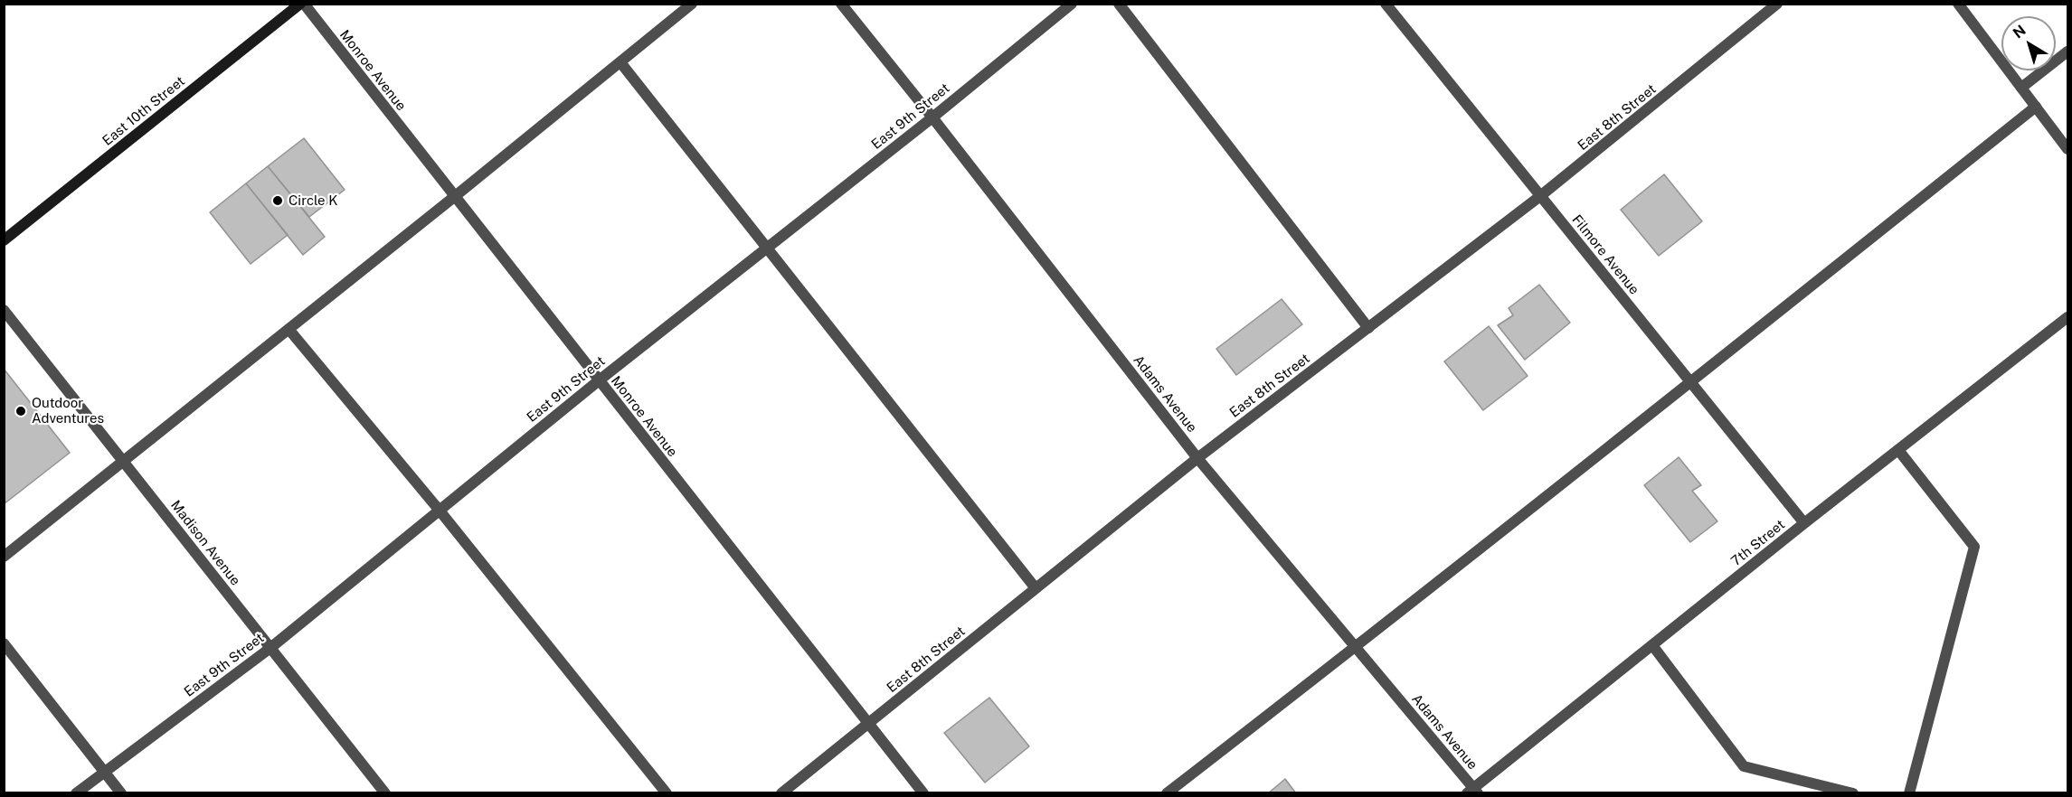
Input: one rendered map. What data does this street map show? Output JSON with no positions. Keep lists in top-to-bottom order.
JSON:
{
  "streets": {
    "main road": ["East 10th Street"],
    "street": [
      "Monroe Avenue",
      "East 9th Street",
      "East 8th Street",
      "Filmore Avenue",
      "Adams Avenue",
      "Madison Avenue",
      "7th Street"
    ]
  },
  "crossings": [
    ["Monroe Avenue", "East 10th Street"],
    ["Monroe Avenue", "East 9th Street"],
    ["Monroe Avenue", "East 8th Street"],
    ["East 9th Street", "Adams Avenue"],
    ["East 9th Street", "Madison Avenue"],
    ["East 8th Street", "Filmore Avenue"],
    ["East 8th Street", "Adams Avenue"],
    ["Filmore Avenue", "7th Street"],
    ["Adams Avenue", "7th Street"]
  ],
  "places": ["Circle K", "Outdoor Adventures"],
  "north": "top left"
}
